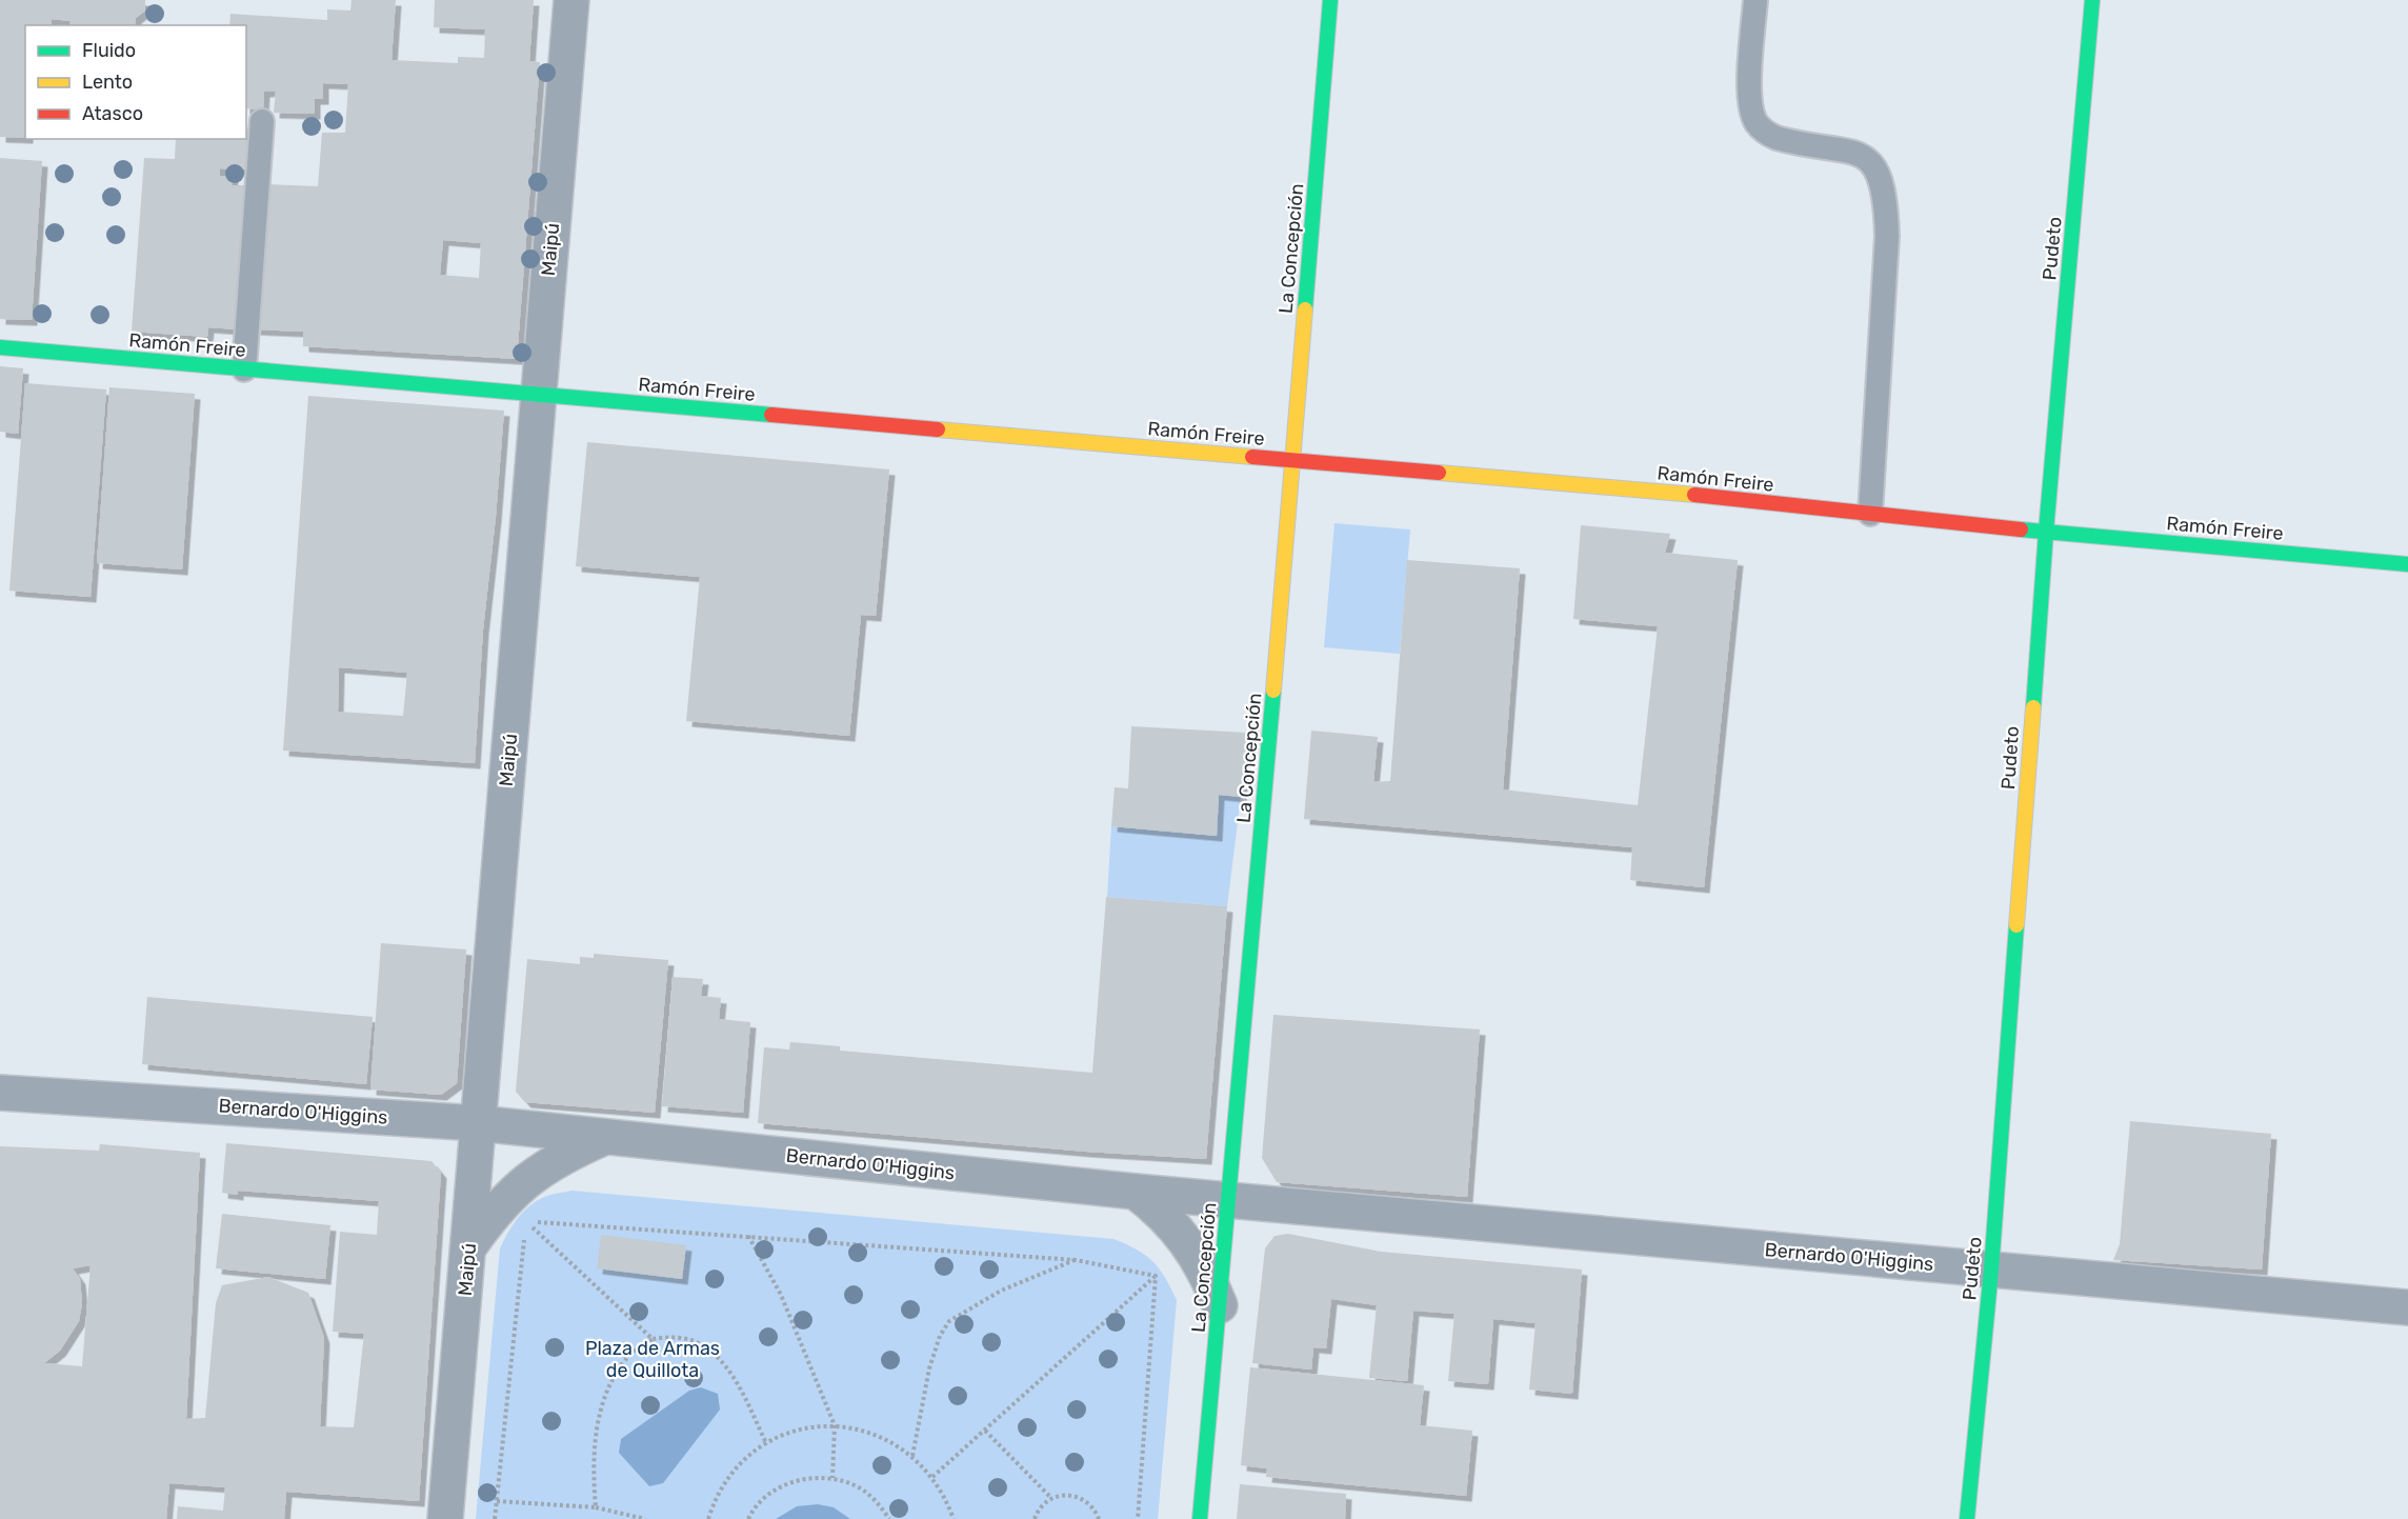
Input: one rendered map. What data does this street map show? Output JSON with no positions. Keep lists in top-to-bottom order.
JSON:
{
  "streets": {
    "main road": ["La Concepción", "Pudeto", "Ramón Freire"],
    "street": ["Maipú", "Bernardo O'Higgins"]
  },
  "crossings": [
    ["La Concepción", "Ramón Freire"],
    ["La Concepción", "Bernardo O'Higgins"],
    ["Pudeto", "Ramón Freire"],
    ["Pudeto", "Bernardo O'Higgins"],
    ["Maipú", "Ramón Freire"],
    ["Maipú", "Bernardo O'Higgins"]
  ],
  "parks": ["Plaza de Armas de Quillota"],
  "legend": ["Fluido", "Lento", "Atasco"]
}
